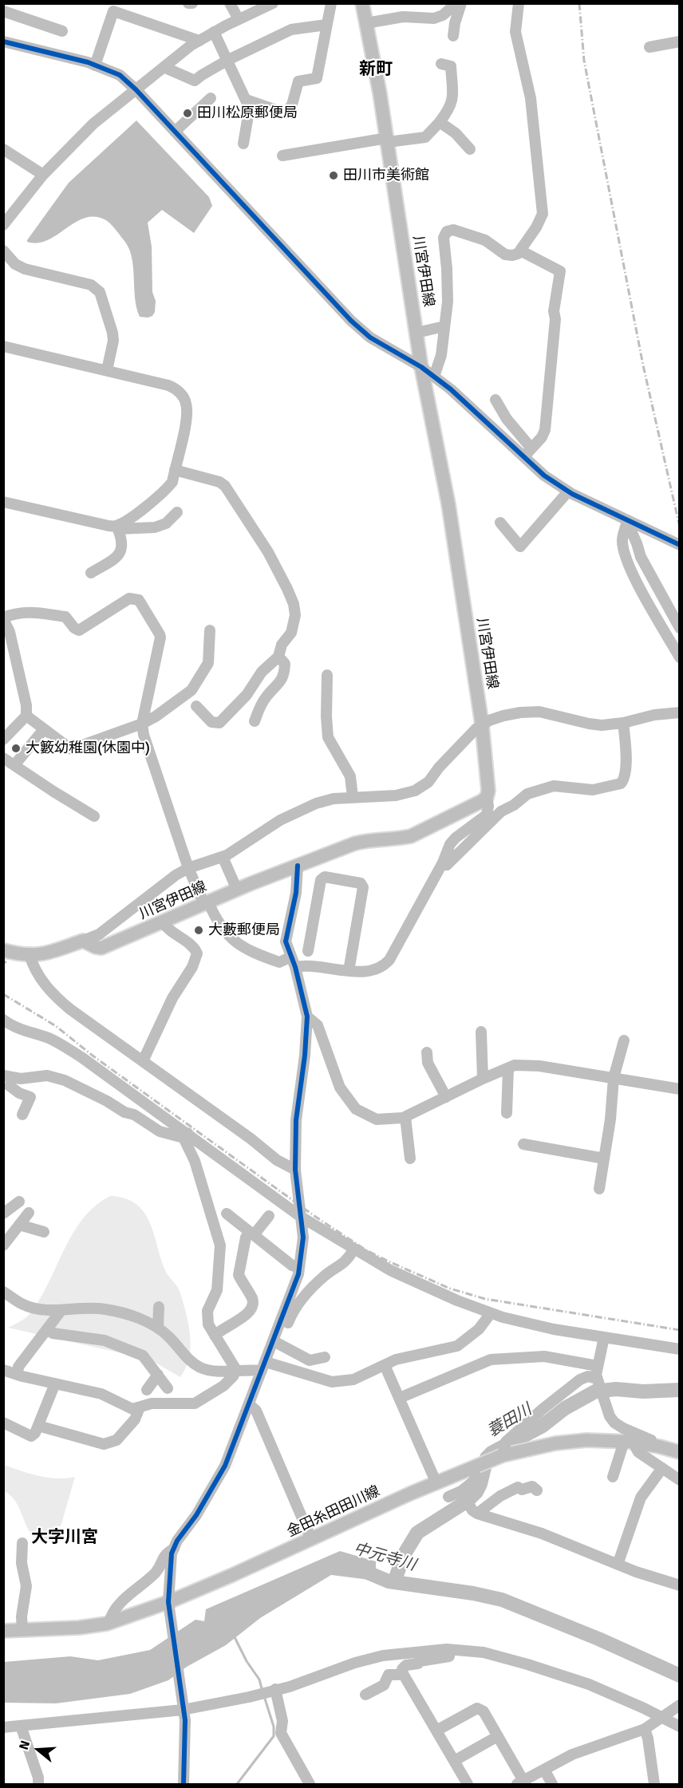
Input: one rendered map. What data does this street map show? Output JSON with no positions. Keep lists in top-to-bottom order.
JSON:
{
  "streets": {
    "main road": ["川宮伊田線", "金田糸田田川線"]
  },
  "districts": ["新町", "大字川宮"],
  "water": ["蓑田川", "中元寺川"],
  "places": [
    "田川松原郵便局",
    "田川市美術館",
    "大籔幼稚園(休園中)",
    "大藪郵便局"
  ],
  "north": "left"
}
